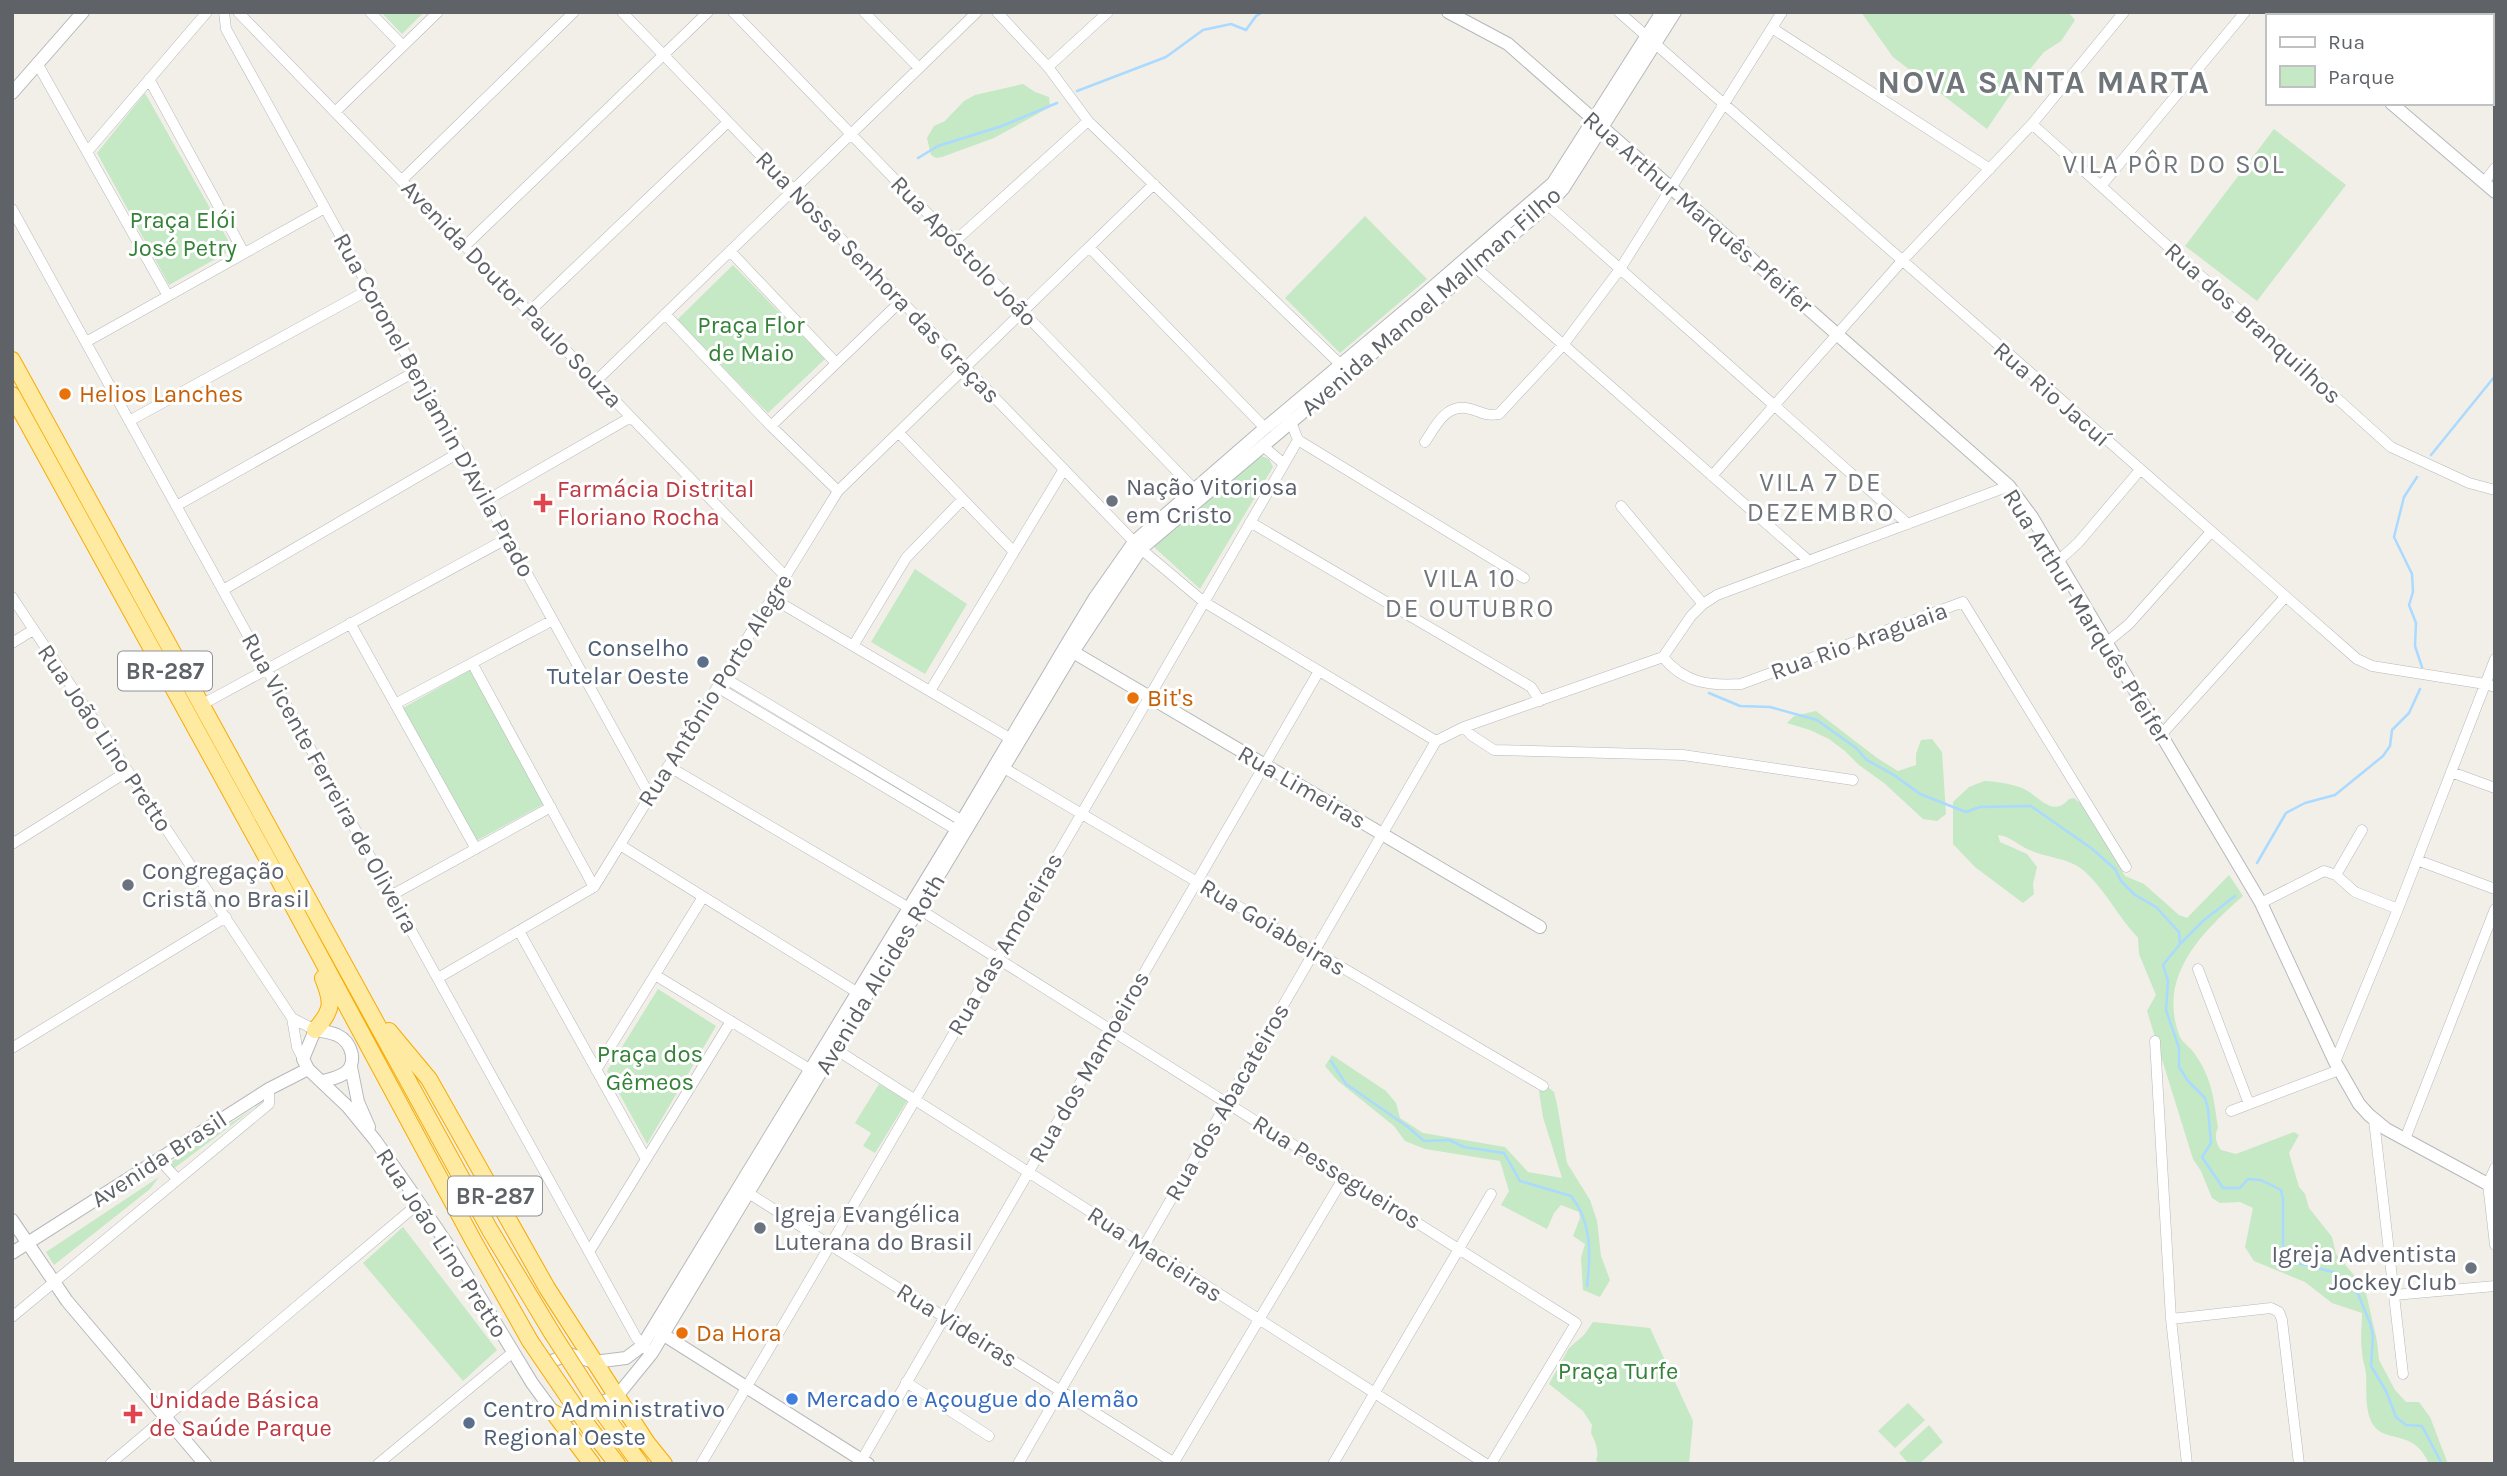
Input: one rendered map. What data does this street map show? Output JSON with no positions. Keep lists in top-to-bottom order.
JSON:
{
  "streets": {
    "highway": ["BR-287"],
    "street": [
      "Rua Arthur Marquês Pfeifer",
      "Rua Apóstolo João",
      "Rua Nossa Senhora das Graças",
      "Avenida Doutor Paulo Souza",
      "Avenida Manoel Mallman Filho",
      "Rua dos Branquilhos",
      "Rua Rio Jacuí",
      "Rua Coronel Benjamin D'Avila Prado",
      "Rua Rio Araguaia",
      "Rua Antônio Porto Alegre",
      "Rua João Lino Pretto",
      "Rua Vicente Ferreira de Oliveira",
      "Rua Limeiras",
      "Rua Goiabeiras",
      "Rua das Amoreiras",
      "Avenida Alcides Roth",
      "Rua dos Mamoeiros",
      "Rua dos Abacateiros",
      "Avenida Brasil",
      "Rua Pessegueiros",
      "Rua Macieiras",
      "Rua Videiras"
    ]
  },
  "crossings": [
    ["Rua Arthur Marquês Pfeifer", "Avenida Manoel Mallman Filho"],
    ["Rua Apóstolo João", "Avenida Manoel Mallman Filho"],
    ["Rua Apóstolo João", "Rua Antônio Porto Alegre"],
    ["Rua Nossa Senhora das Graças", "Avenida Manoel Mallman Filho"],
    ["Rua Nossa Senhora das Graças", "Rua Antônio Porto Alegre"],
    ["Rua Nossa Senhora das Graças", "Rua das Amoreiras"],
    ["Rua Nossa Senhora das Graças", "Avenida Alcides Roth"],
    ["Rua Nossa Senhora das Graças", "Rua dos Mamoeiros"],
    ["Rua Nossa Senhora das Graças", "Rua dos Abacateiros"],
    ["Avenida Doutor Paulo Souza", "Rua Antônio Porto Alegre"],
    ["Avenida Manoel Mallman Filho", "Rua Rio Jacuí"],
    ["Avenida Manoel Mallman Filho", "Avenida Alcides Roth"],
    ["Rua Coronel Benjamin D'Avila Prado", "Rua Antônio Porto Alegre"],
    ["BR-287", "Rua João Lino Pretto"],
    ["BR-287", "Avenida Alcides Roth"],
    ["Rua Antônio Porto Alegre", "Rua Vicente Ferreira de Oliveira"],
    ["Rua Antônio Porto Alegre", "Rua Pessegueiros"],
    ["Rua João Lino Pretto", "Avenida Alcides Roth"],
    ["Rua João Lino Pretto", "Avenida Brasil"],
    ["Rua Vicente Ferreira de Oliveira", "Avenida Alcides Roth"],
    ["Rua Limeiras", "Rua das Amoreiras"],
    ["Rua Limeiras", "Avenida Alcides Roth"],
    ["Rua Limeiras", "Rua dos Mamoeiros"],
    ["Rua Limeiras", "Rua dos Abacateiros"],
    ["Rua Goiabeiras", "Rua das Amoreiras"],
    ["Rua Goiabeiras", "Avenida Alcides Roth"],
    ["Rua Goiabeiras", "Rua dos Mamoeiros"],
    ["Rua Goiabeiras", "Rua dos Abacateiros"],
    ["Rua das Amoreiras", "Rua Pessegueiros"],
    ["Rua das Amoreiras", "Rua Macieiras"],
    ["Rua das Amoreiras", "Rua Videiras"],
    ["Avenida Alcides Roth", "Rua Pessegueiros"],
    ["Avenida Alcides Roth", "Rua Macieiras"],
    ["Avenida Alcides Roth", "Rua Videiras"],
    ["Rua dos Mamoeiros", "Rua Pessegueiros"],
    ["Rua dos Mamoeiros", "Rua Macieiras"],
    ["Rua dos Mamoeiros", "Rua Videiras"],
    ["Rua dos Abacateiros", "Rua Pessegueiros"],
    ["Rua dos Abacateiros", "Rua Macieiras"],
    ["Rua dos Abacateiros", "Rua Videiras"]
  ],
  "districts": [
    "NOVA SANTA MARTA",
    "VILA PÔR DO SOL",
    "VILA 7 DE DEZEMBRO",
    "VILA 10 DE OUTUBRO"
  ],
  "parks": [
    "Praça Elói José Petry",
    "Praça Flor de Maio",
    "Praça dos Gêmeos",
    "Praça Turfe"
  ],
  "places": {
    "other": [
      "Helios Lanches",
      "Nação Vitoriosa em Cristo",
      "Conselho Tutelar Oeste",
      "Bit's",
      "Congregação Cristã no Brasil",
      "Igreja Evangélica Luterana do Brasil",
      "Igreja Adventista Jockey Club",
      "Da Hora",
      "Mercado e Açougue do Alemão",
      "Centro Administrativo Regional Oeste"
    ],
    "health": ["Farmácia Distrital Floriano Rocha", "Unidade Básica de Saúde Parque"]
  },
  "legend": ["Rua", "Parque"]
}
